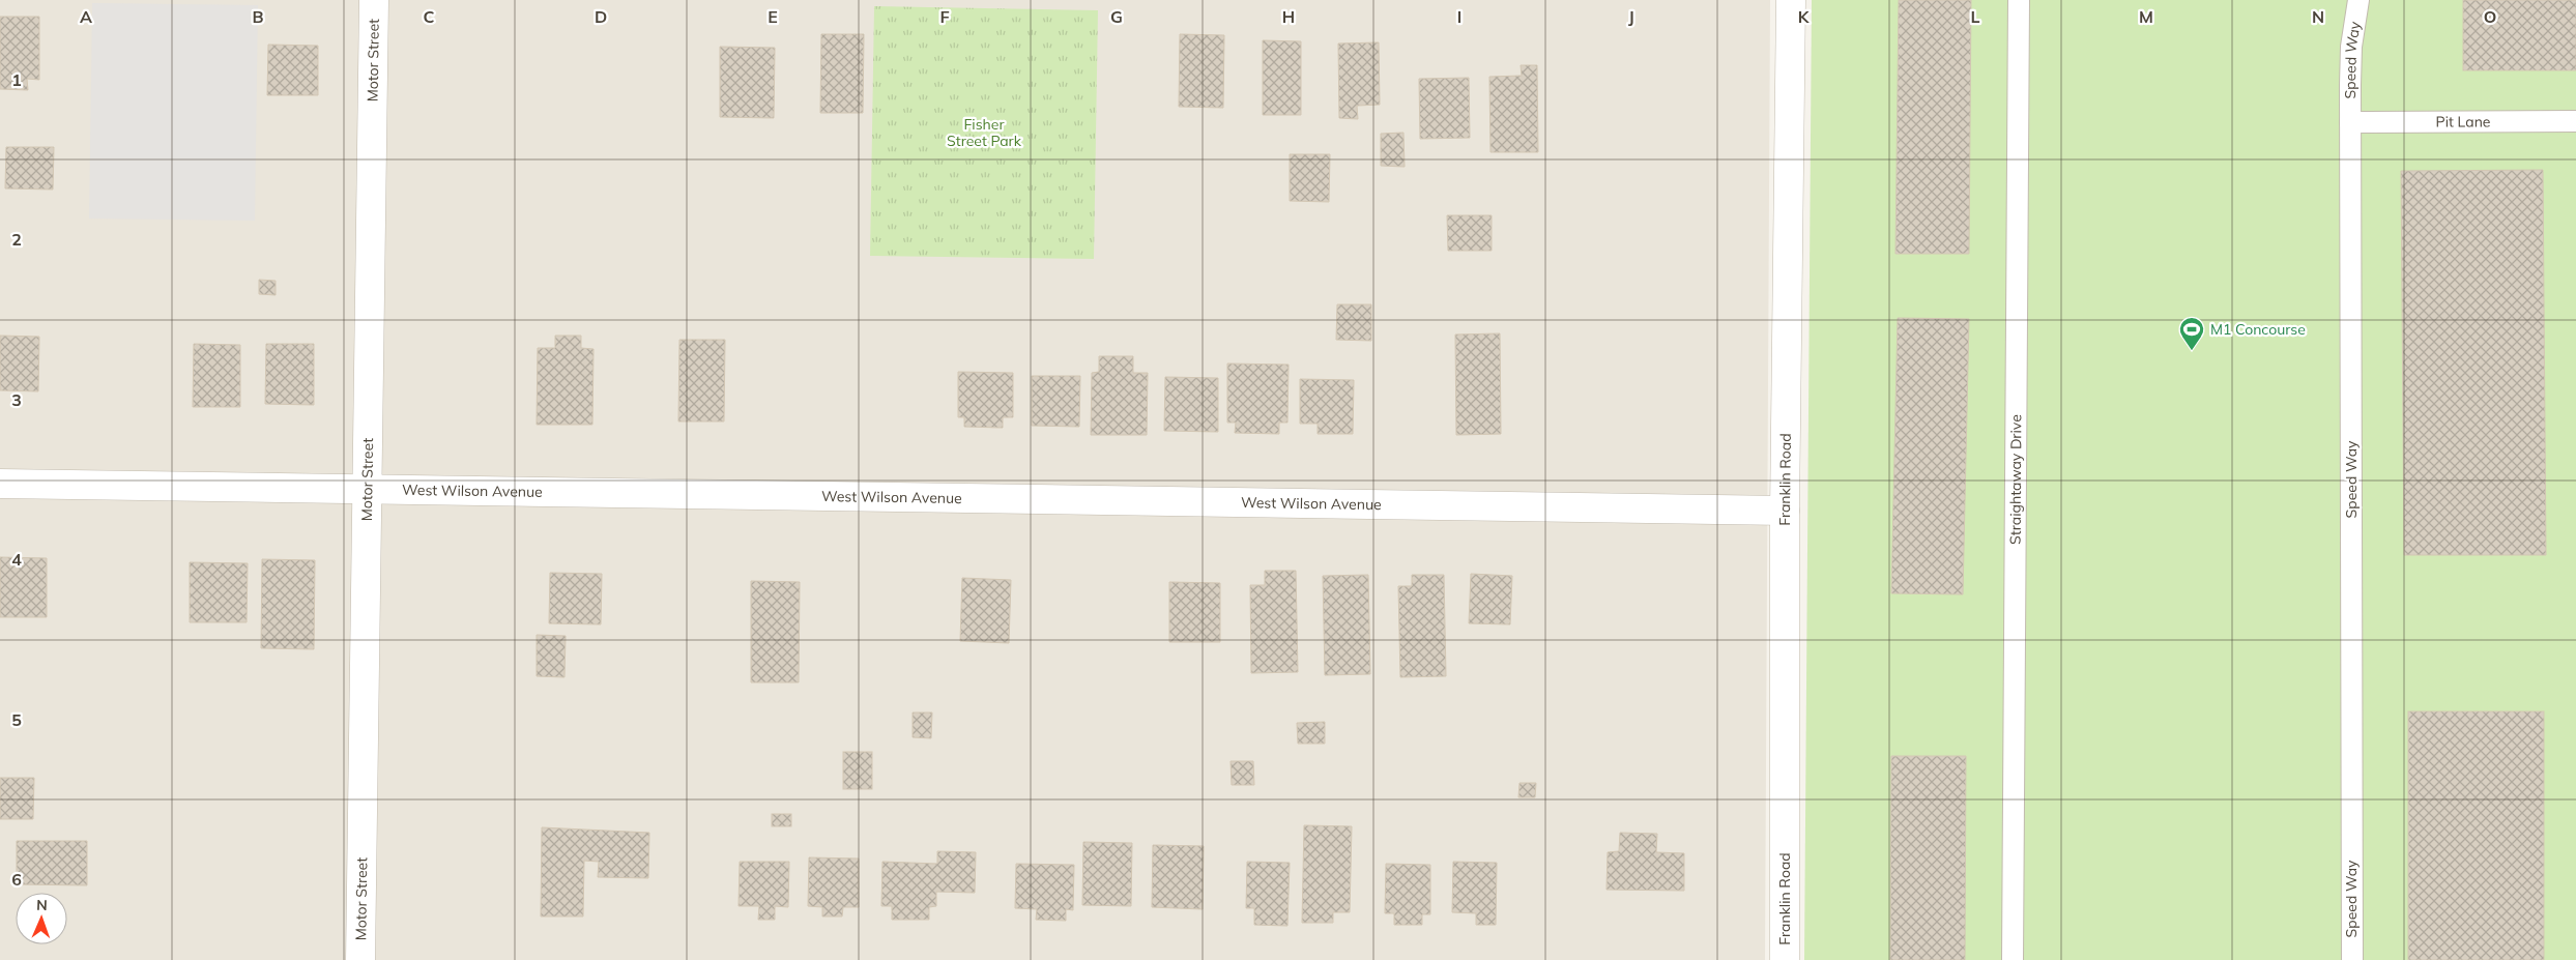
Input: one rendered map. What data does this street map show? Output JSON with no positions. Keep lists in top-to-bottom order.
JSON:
{
  "streets": {
    "street": ["Motor Street", "Franklin Road", "West Wilson Avenue"],
    "lane": ["Speed Way", "Pit Lane", "Straightaway Drive"]
  },
  "crossings": [
    ["Speed Way", "Pit Lane"],
    ["Motor Street", "West Wilson Avenue"],
    ["Franklin Road", "West Wilson Avenue"]
  ],
  "parks": ["Fisher Street Park"],
  "places": {
    "sports": ["M1 Concourse"]
  },
  "north": "top",
  "grid": {
    "columns": [
      "A",
      "B",
      "C",
      "D",
      "E",
      "F",
      "G",
      "H",
      "I",
      "J",
      "K",
      "L",
      "M",
      "N",
      "O"
    ],
    "rows": [
      "1",
      "2",
      "3",
      "4",
      "5",
      "6"
    ]
  }
}
